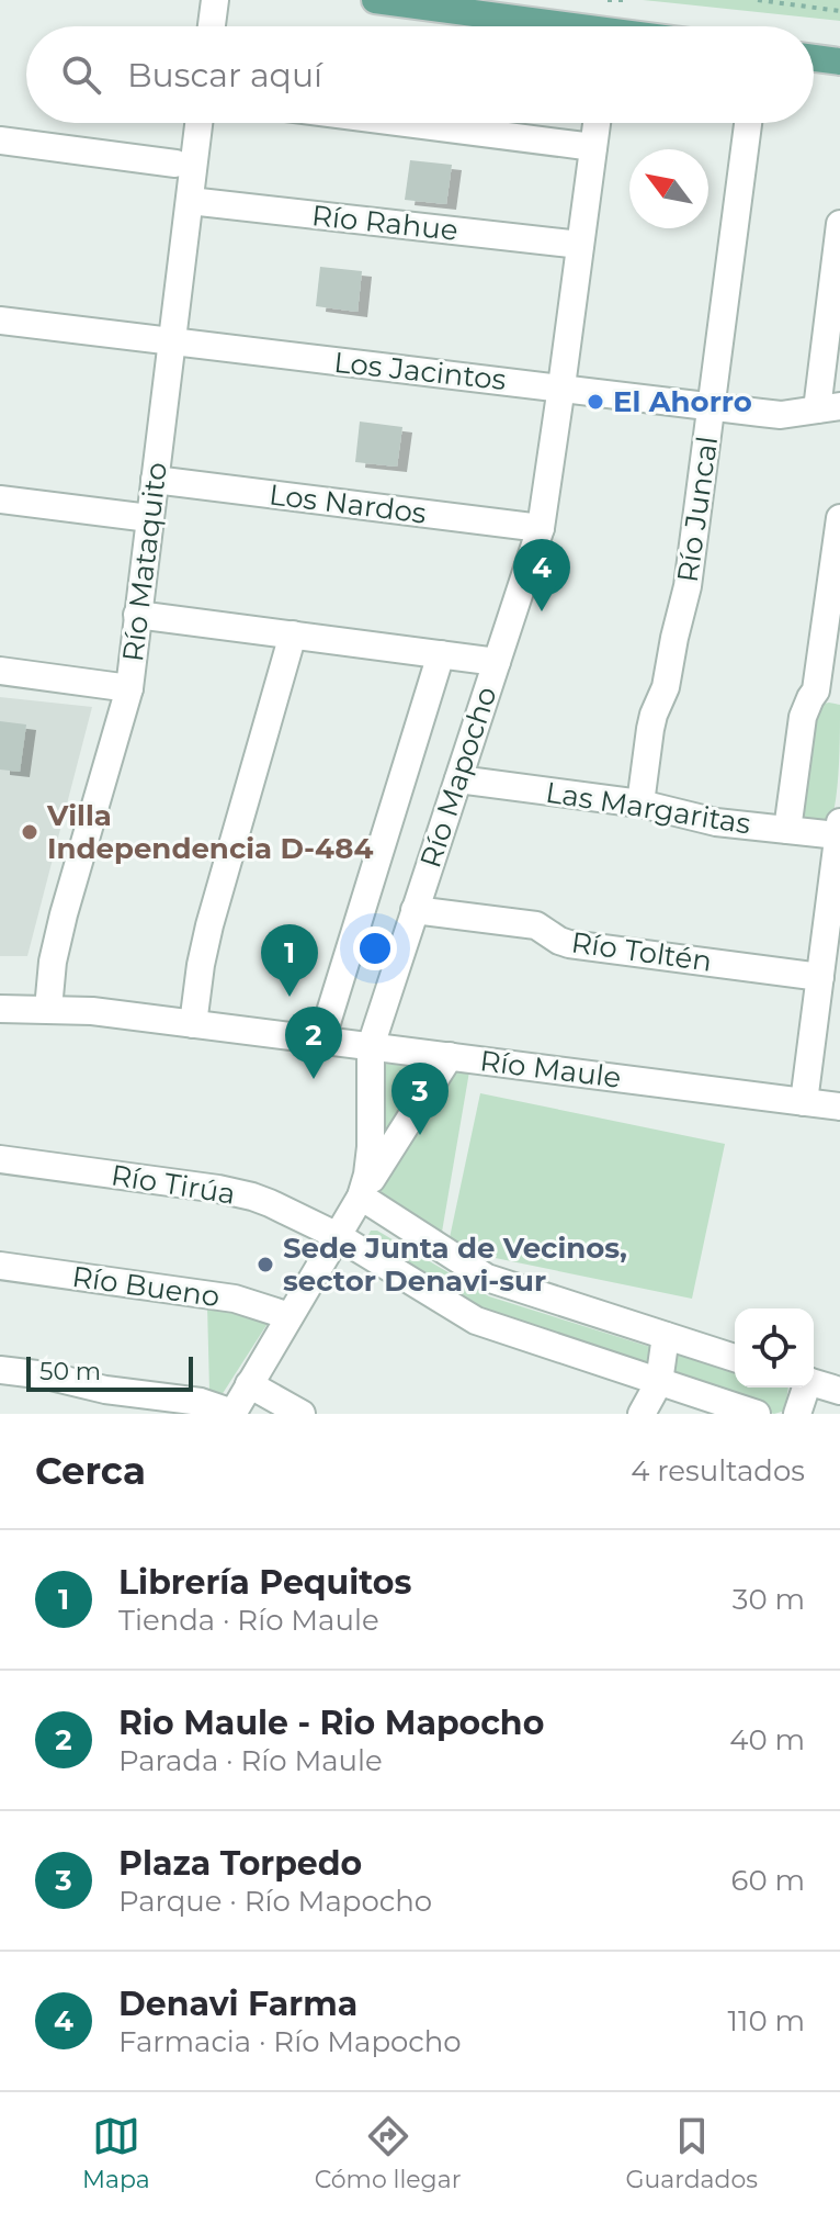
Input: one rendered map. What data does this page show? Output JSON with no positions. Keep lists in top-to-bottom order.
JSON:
{
  "streets": {
    "street": [
      "Río Rahue",
      "Los Jacintos",
      "Los Nardos",
      "Río Juncal",
      "Río Mataquito",
      "Río Mapocho",
      "Las Margaritas",
      "Río Toltén",
      "Río Maule",
      "Río Tirúa",
      "Río Bueno"
    ]
  },
  "crossings": [
    ["Río Rahue", "Río Mataquito"],
    ["Río Rahue", "Río Mapocho"],
    ["Los Jacintos", "Río Juncal"],
    ["Los Jacintos", "Río Mataquito"],
    ["Los Jacintos", "Río Mapocho"],
    ["Los Nardos", "Río Mataquito"],
    ["Los Nardos", "Río Mapocho"],
    ["Río Juncal", "Las Margaritas"],
    ["Río Mataquito", "Río Maule"],
    ["Río Mapocho", "Las Margaritas"],
    ["Río Mapocho", "Río Toltén"],
    ["Río Mapocho", "Río Maule"],
    ["Río Mapocho", "Río Tirúa"],
    ["Río Mapocho", "Río Bueno"]
  ],
  "places": ["El Ahorro", "Villa Independencia D-484", "Sede Junta de Vecinos, sector Denavi-sur"],
  "scale_bar": "50 m",
  "north": "top left",
  "page": {
    "search": "Buscar aquí",
    "pins": [
      "4",
      "1",
      "2",
      "3"
    ],
    "scale": "50 m",
    "heading": ["Cerca", "4 resultados"],
    "list": [
      {
        "mark": "1",
        "name": "Librería Pequitos",
        "note": "Tienda · Río Maule",
        "value": "30 m"
      },
      {
        "mark": "2",
        "name": "Rio Maule - Rio Mapocho",
        "note": "Parada · Río Maule",
        "value": "40 m"
      },
      {
        "mark": "3",
        "name": "Plaza Torpedo",
        "note": "Parque · Río Mapocho",
        "value": "60 m"
      },
      {
        "mark": "4",
        "name": "Denavi Farma",
        "note": "Farmacia · Río Mapocho",
        "value": "110 m"
      }
    ],
    "nav": ["Mapa", "Cómo llegar", "Guardados"]
  }
}
